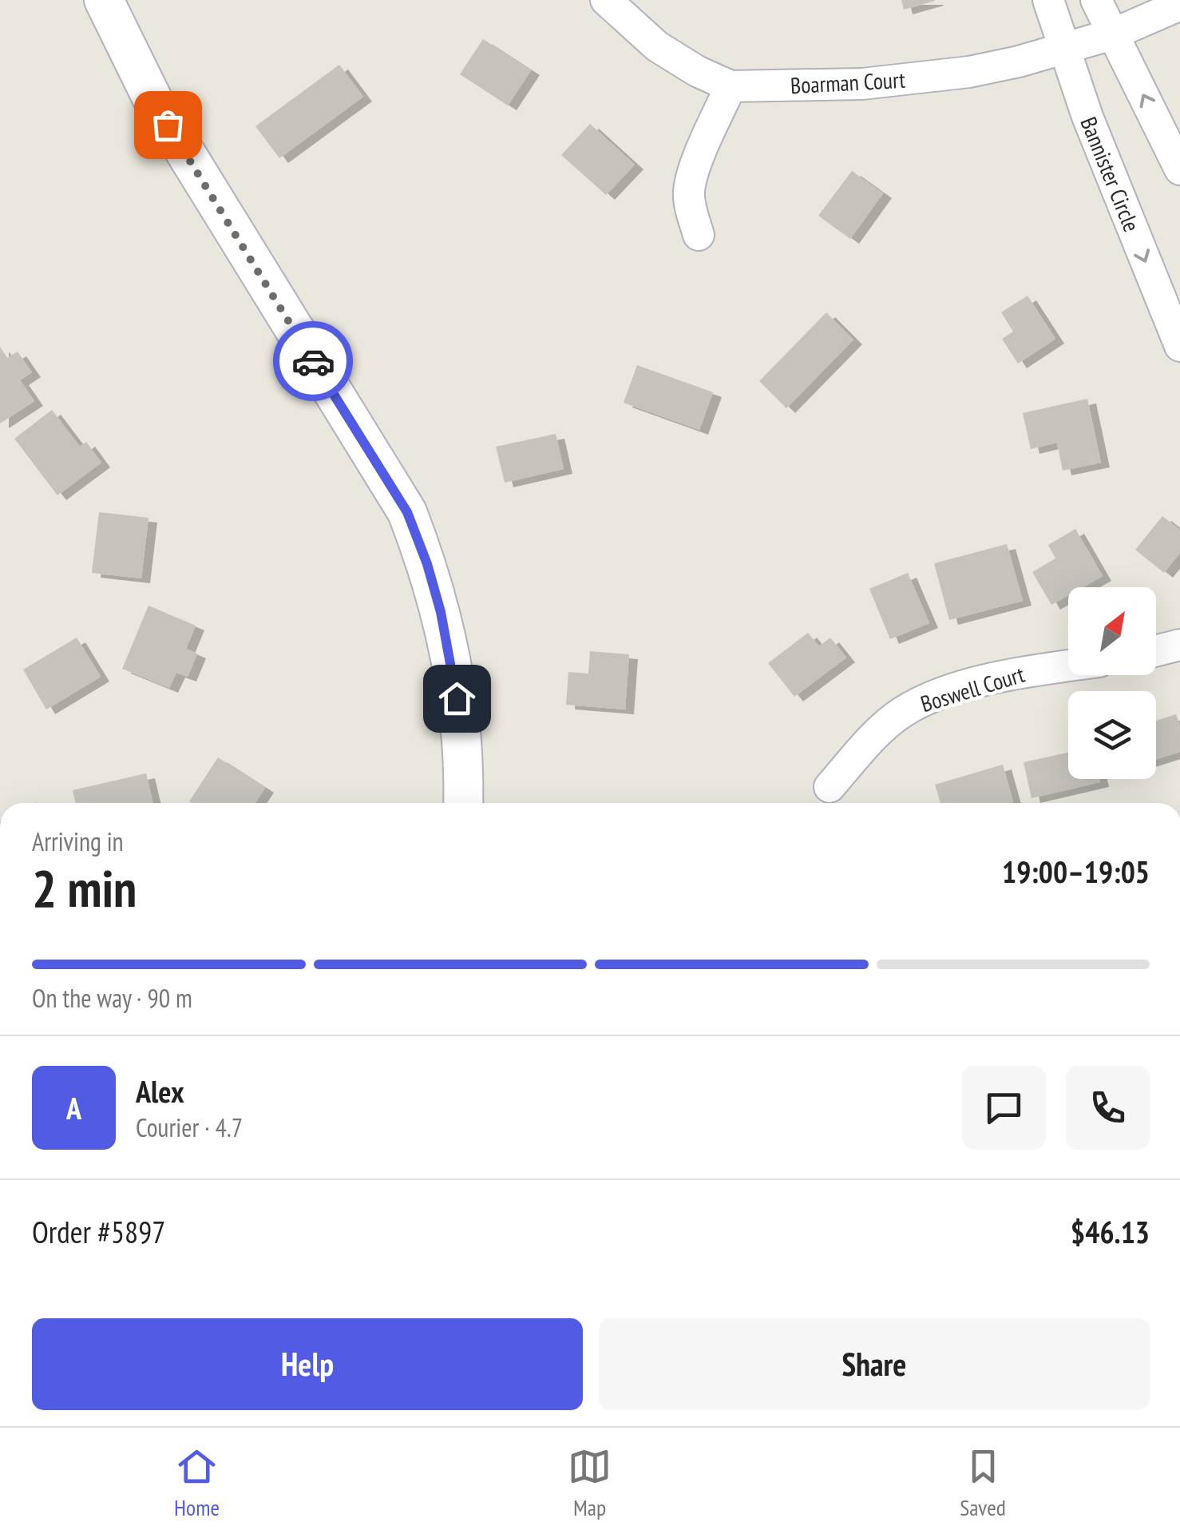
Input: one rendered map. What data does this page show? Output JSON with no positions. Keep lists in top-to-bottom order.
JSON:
{
  "streets": {
    "street": ["Boarman Court", "Bannister Circle", "Boswell Court"]
  },
  "crossings": [
    ["Boarman Court", "Bannister Circle"]
  ],
  "north": "top right",
  "page": {
    "heading": ["2 min", "Arriving in", "19:00–19:05"],
    "panel": [
      "Alex",
      "Courier · 4.7",
      "Order #5897",
      "$46.13"
    ],
    "bar": "On the way · 90 m",
    "round": "A",
    "buttons": ["Help", "Share"],
    "tabs": ["Home", "Map", "Saved"]
  }
}
